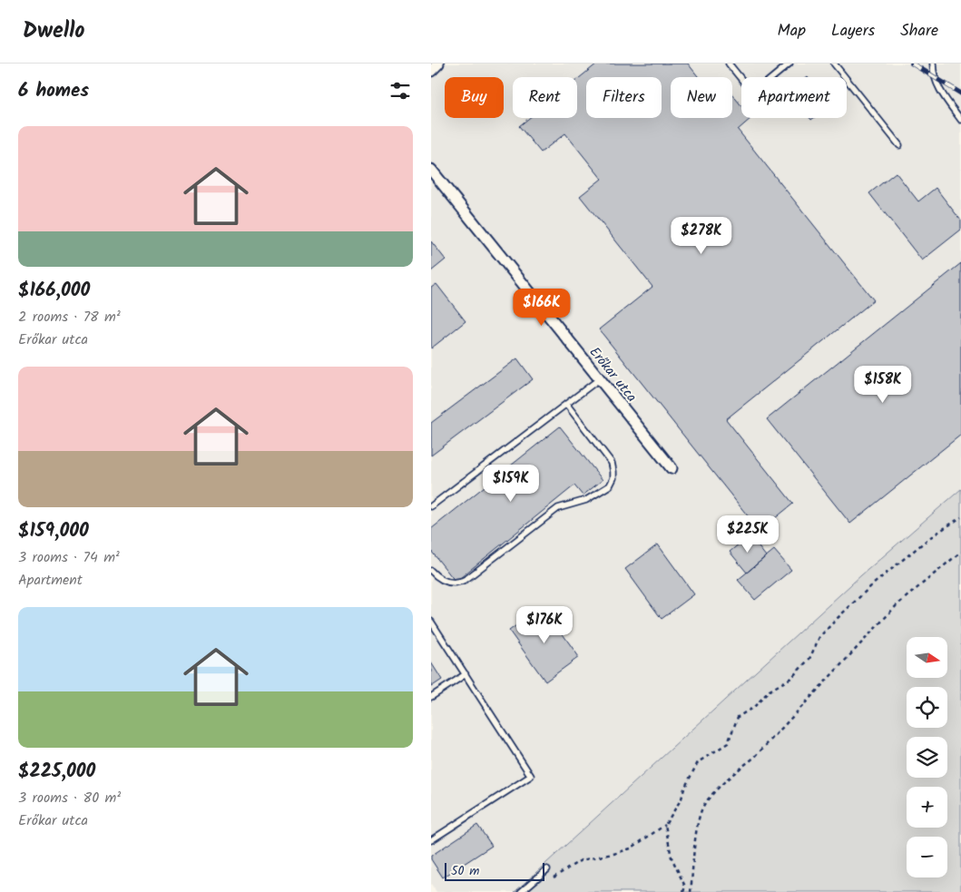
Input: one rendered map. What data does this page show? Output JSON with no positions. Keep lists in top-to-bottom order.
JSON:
{
  "streets": {
    "street": ["Erőkar utca"]
  },
  "scale_bar": "50 m",
  "north": "right",
  "page": {
    "header": "Dwello",
    "nav": ["Map", "Layers", "Share"],
    "heading": "6 homes",
    "chip": [
      "Buy",
      "Rent",
      "Filters",
      "New",
      "Apartment"
    ],
    "list": [
      {
        "name": "$166,000",
        "note": "2 rooms · 78 m² · Erőkar utca"
      },
      {
        "name": "$159,000",
        "note": "3 rooms · 74 m² · Apartment"
      },
      {
        "name": "$225,000",
        "note": "3 rooms · 80 m² · Erőkar utca"
      }
    ],
    "price": [
      "$278K",
      "$166K",
      "$158K",
      "$159K",
      "$225K",
      "$176K"
    ],
    "map_buttons": ["+", "−"],
    "scale": "50 m"
  }
}
